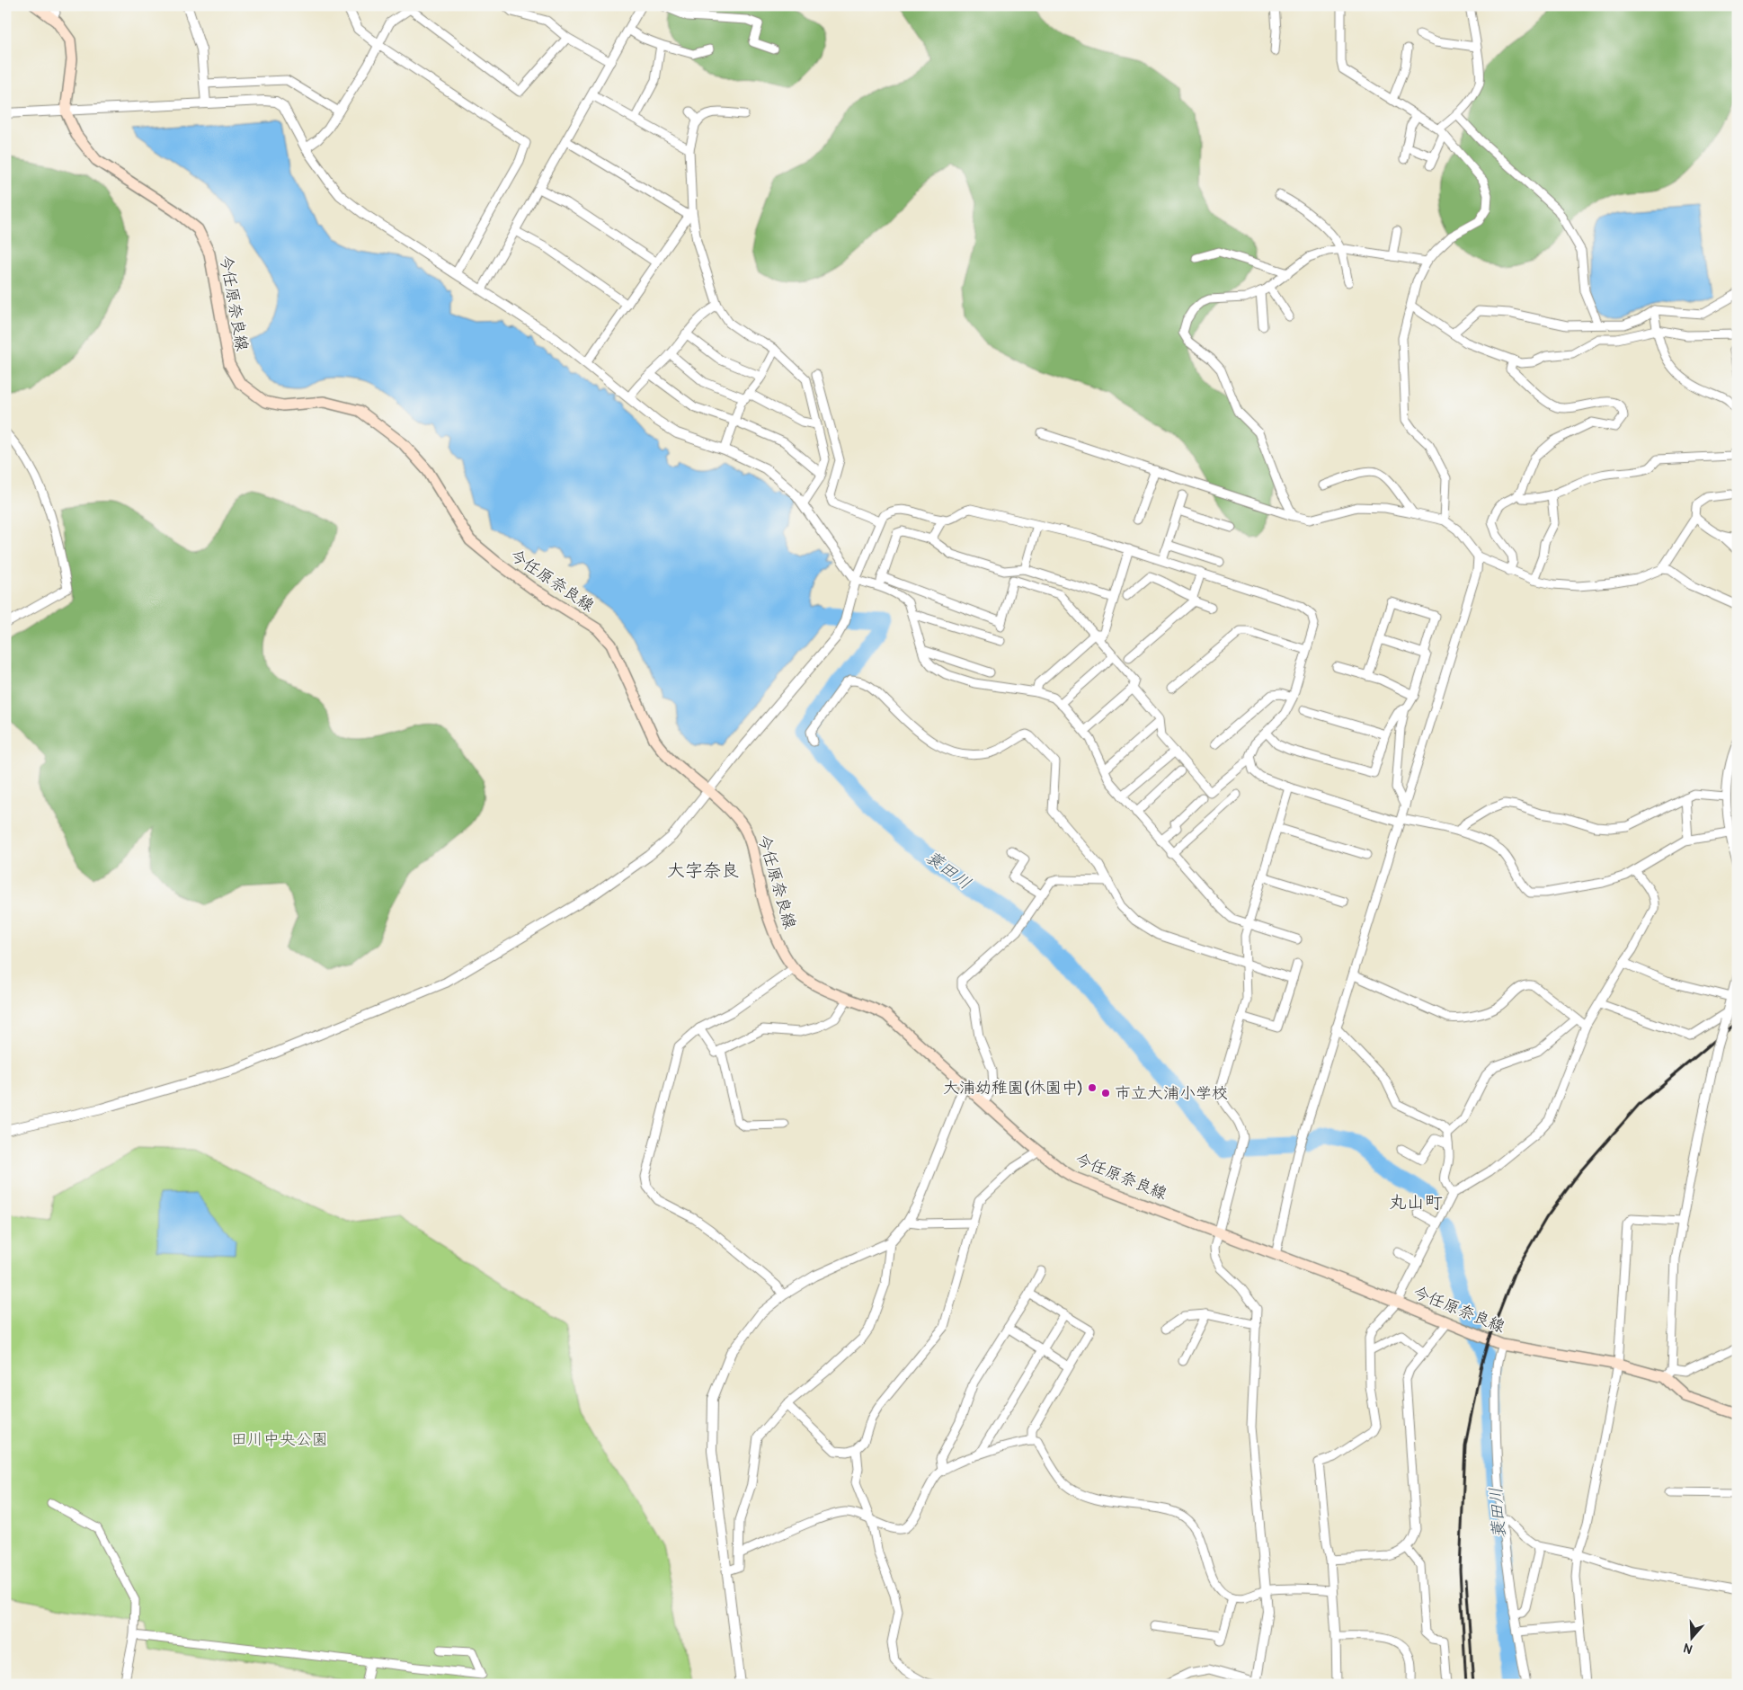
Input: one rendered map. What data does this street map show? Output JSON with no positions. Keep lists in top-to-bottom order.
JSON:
{
  "streets": {
    "main road": ["今任原奈良線"]
  },
  "districts": ["大字奈良", "丸山町"],
  "water": ["蓑田川"],
  "parks": ["田川中央公園"],
  "places": ["大浦幼稚園(休園中)", "市立大浦小学校"],
  "north": "bottom"
}
